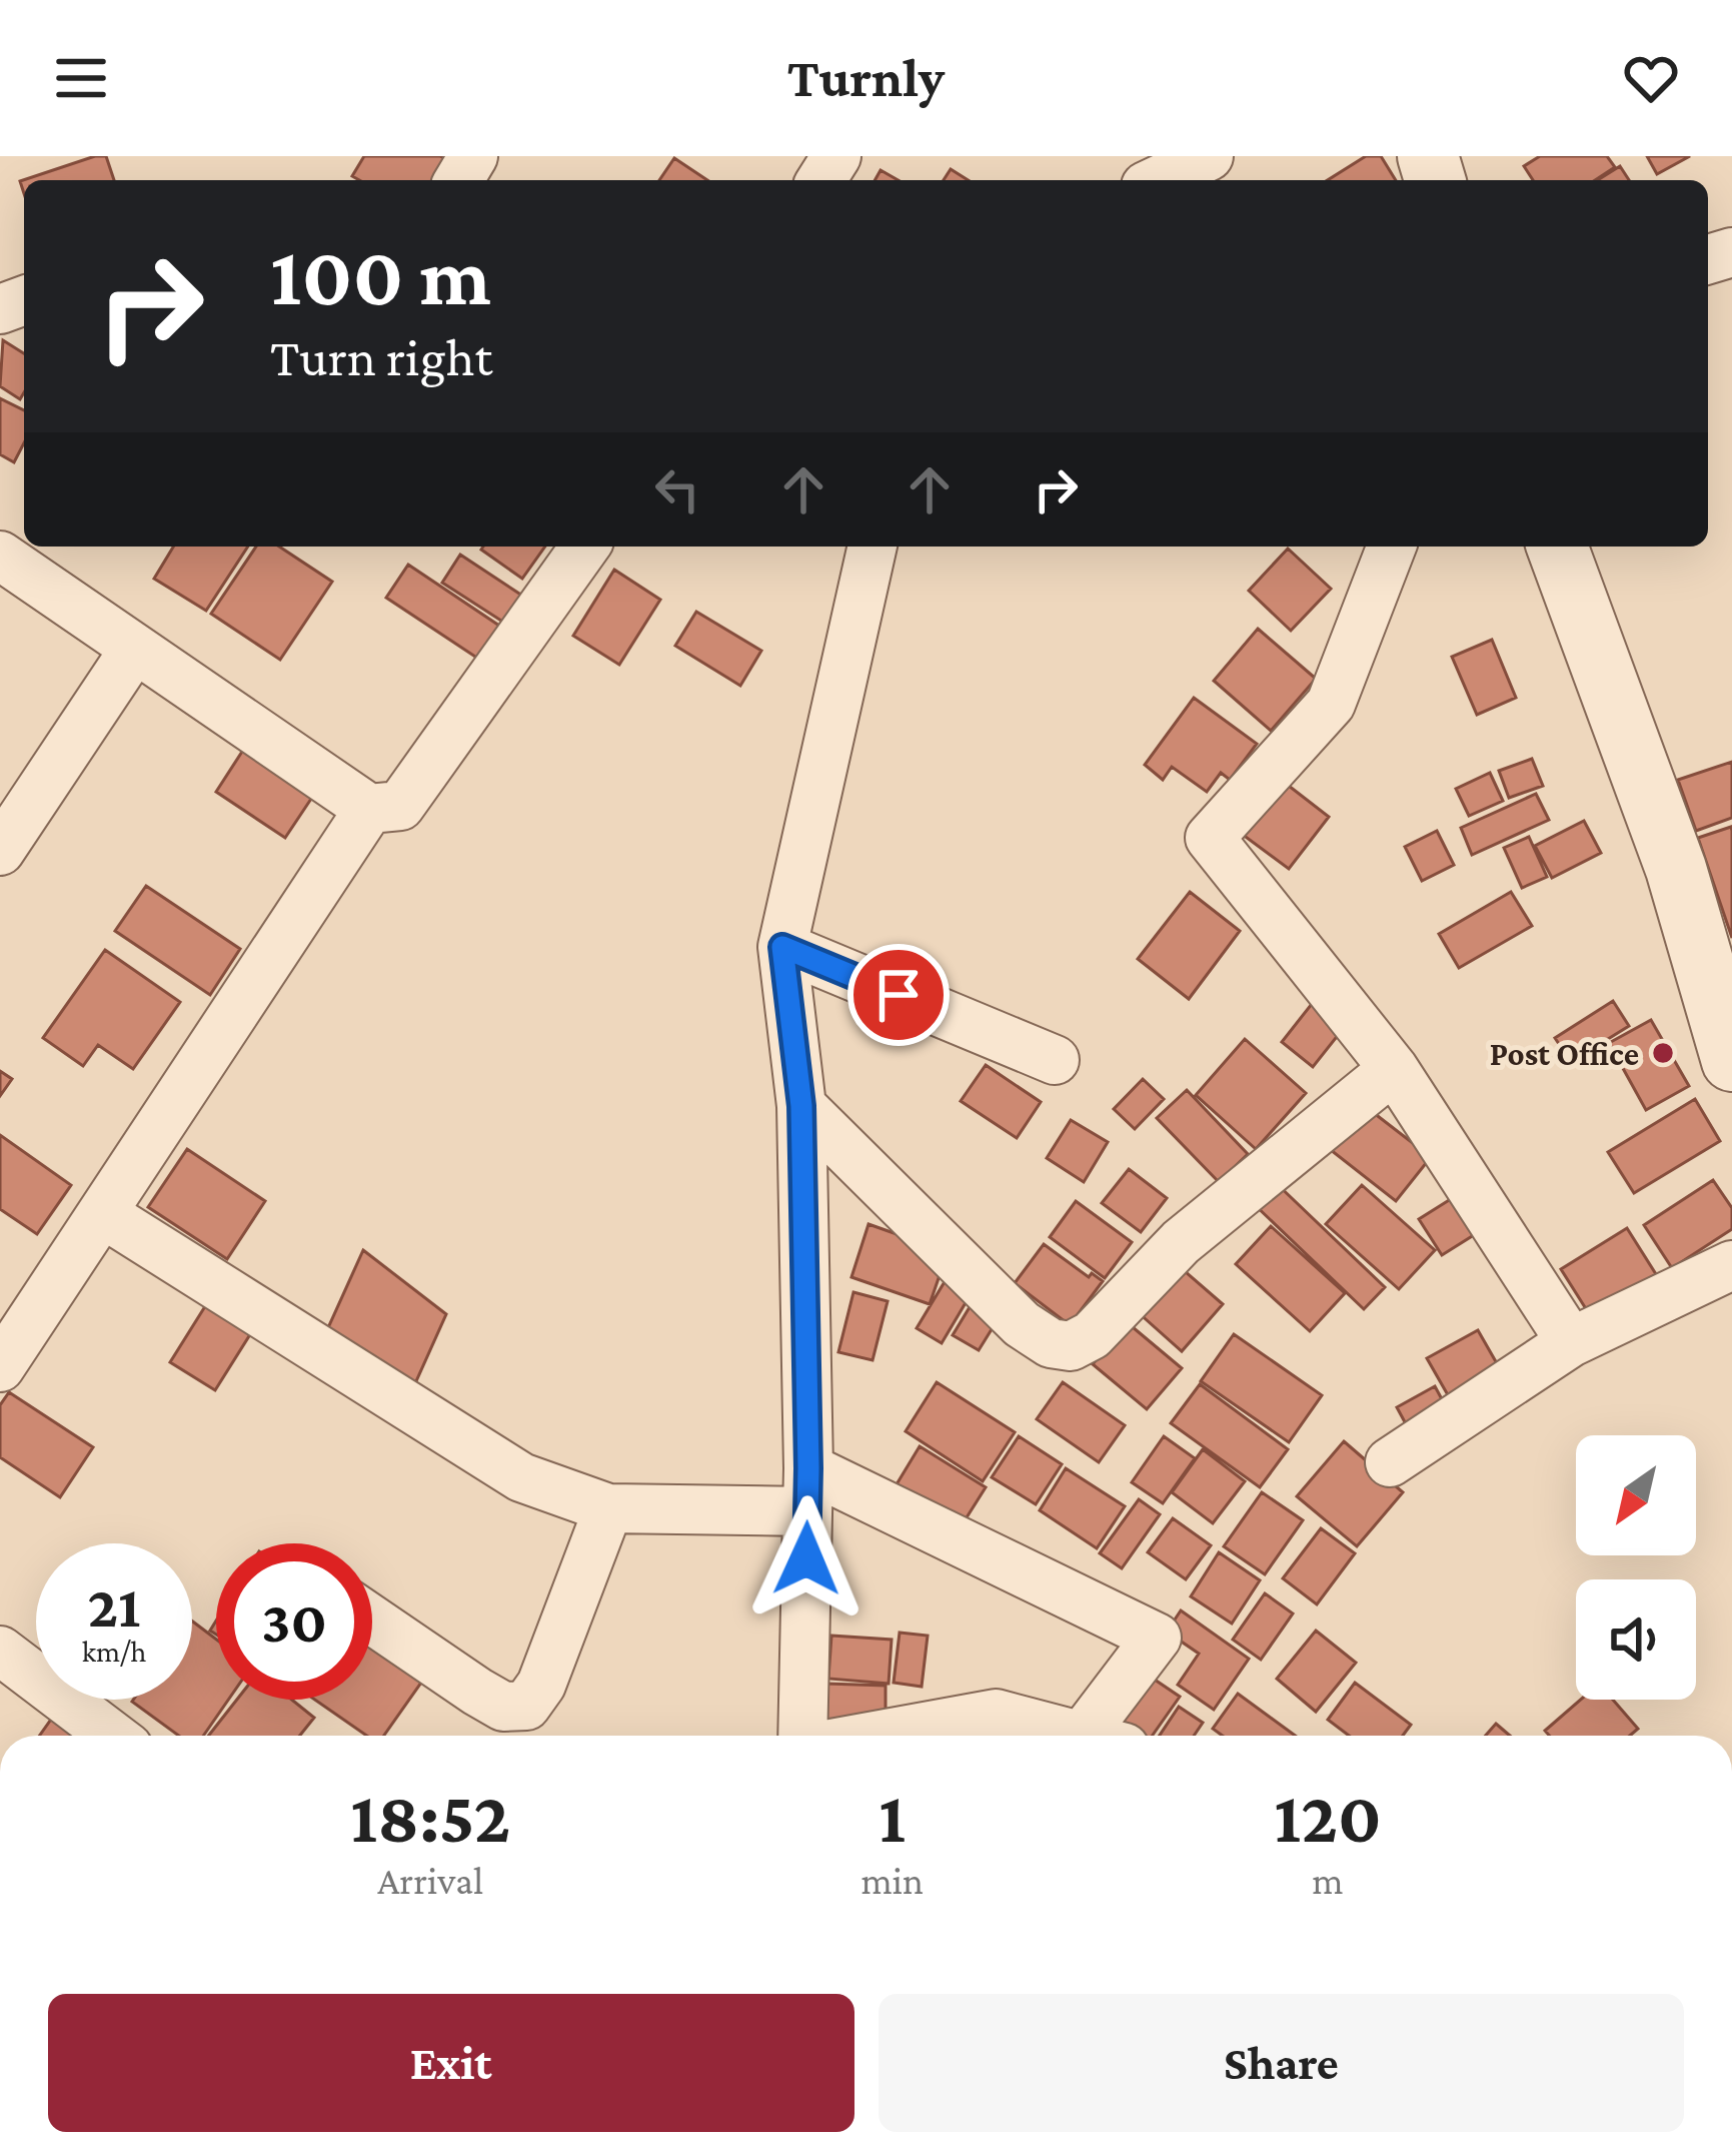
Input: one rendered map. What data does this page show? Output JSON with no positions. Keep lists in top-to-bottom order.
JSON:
{
  "places": ["Post Office"],
  "north": "bottom left",
  "page": {
    "header": "Turnly",
    "turn": ["100 m", "Turn right"],
    "speed": "21 km/h",
    "limit": "30",
    "eta": [
      "18:52",
      "Arrival",
      "1",
      "min",
      "120",
      "m"
    ],
    "buttons": ["Exit", "Share"]
  }
}
